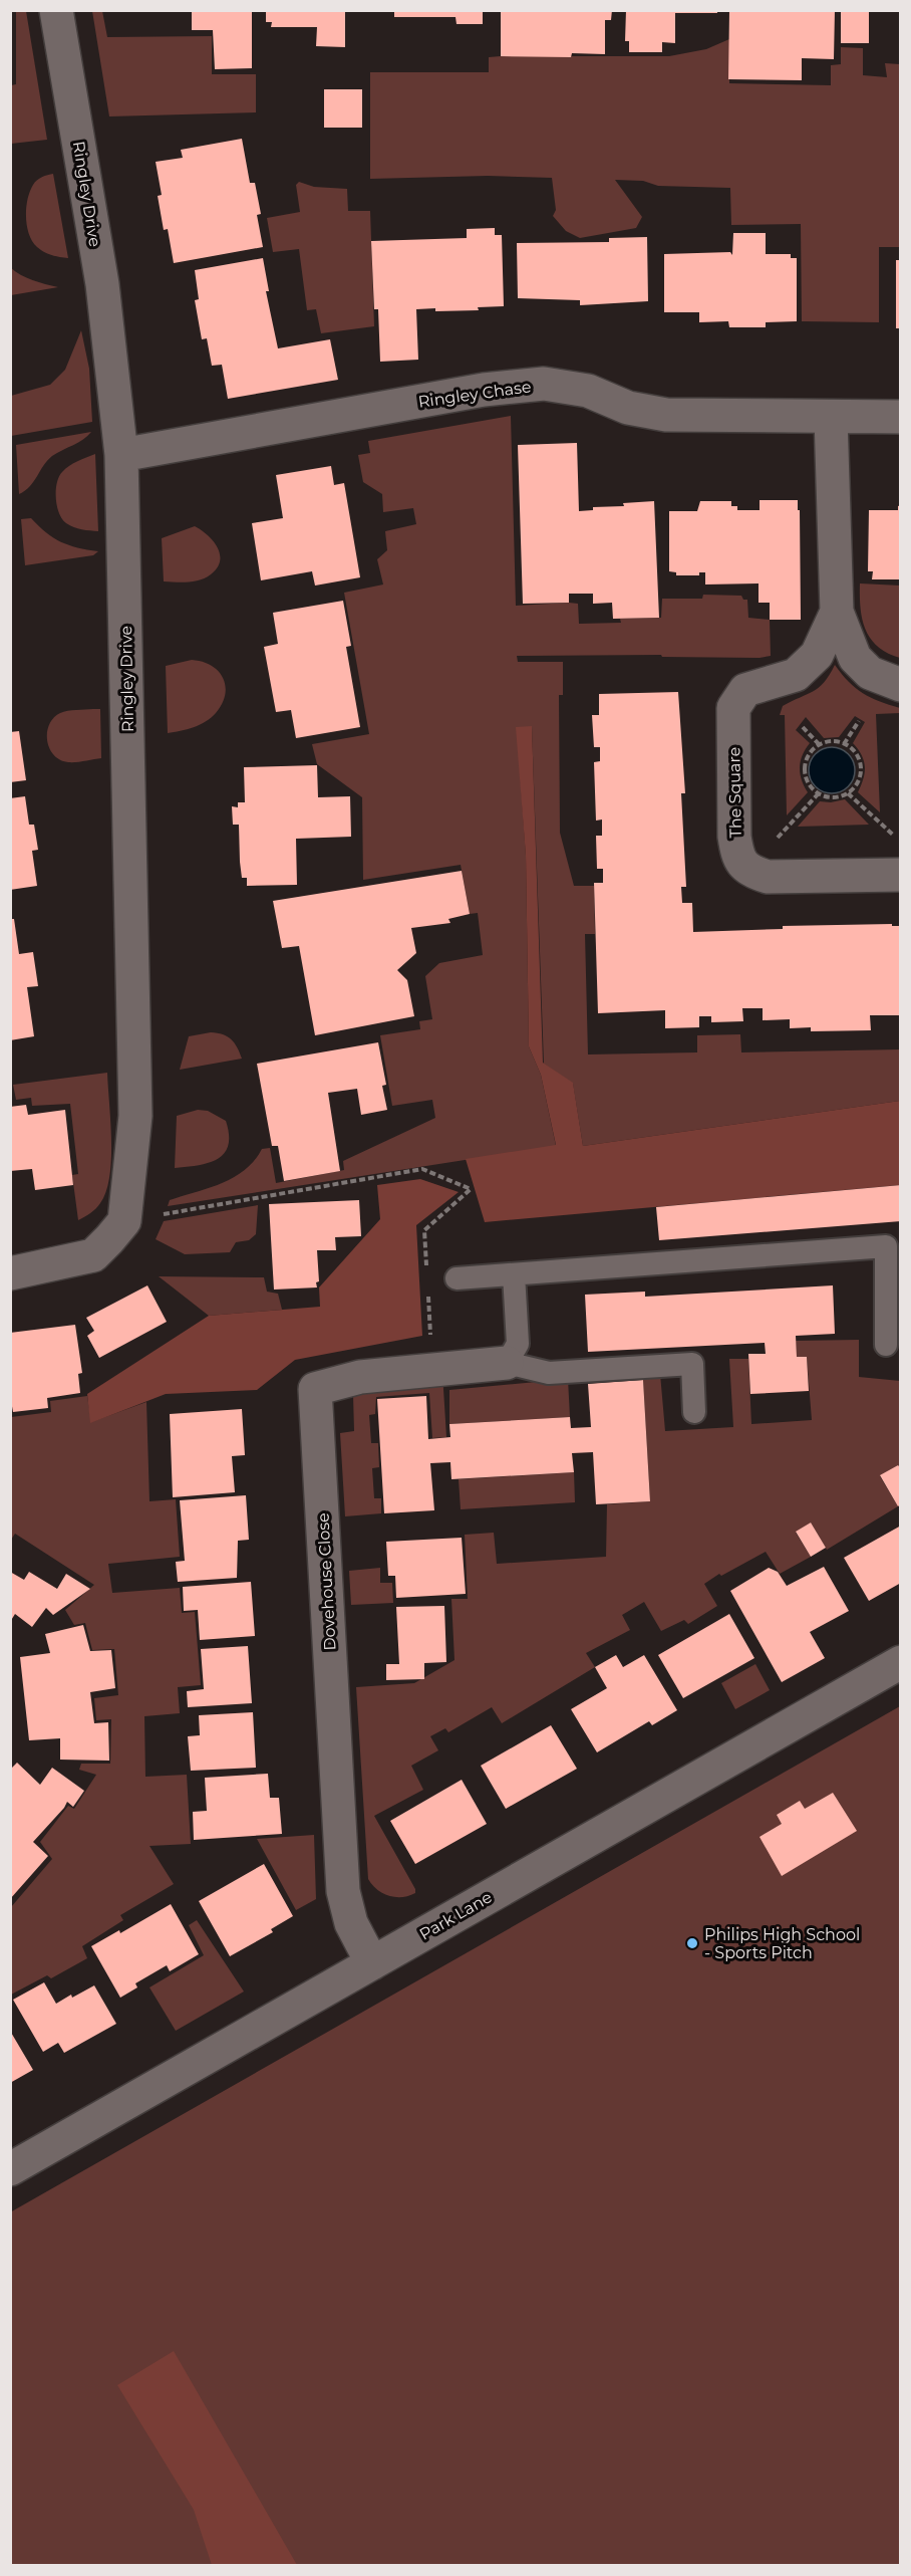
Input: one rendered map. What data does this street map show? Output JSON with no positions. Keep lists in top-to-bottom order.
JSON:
{
  "streets": {
    "street": [
      "Ringley Drive",
      "Ringley Chase",
      "The Square",
      "Dovehouse Close",
      "Park Lane"
    ]
  },
  "crossings": [
    ["Ringley Drive", "Ringley Chase"],
    ["Ringley Chase", "The Square"],
    ["Dovehouse Close", "Park Lane"]
  ],
  "places": ["Philips High School - Sports Pitch"]
}
